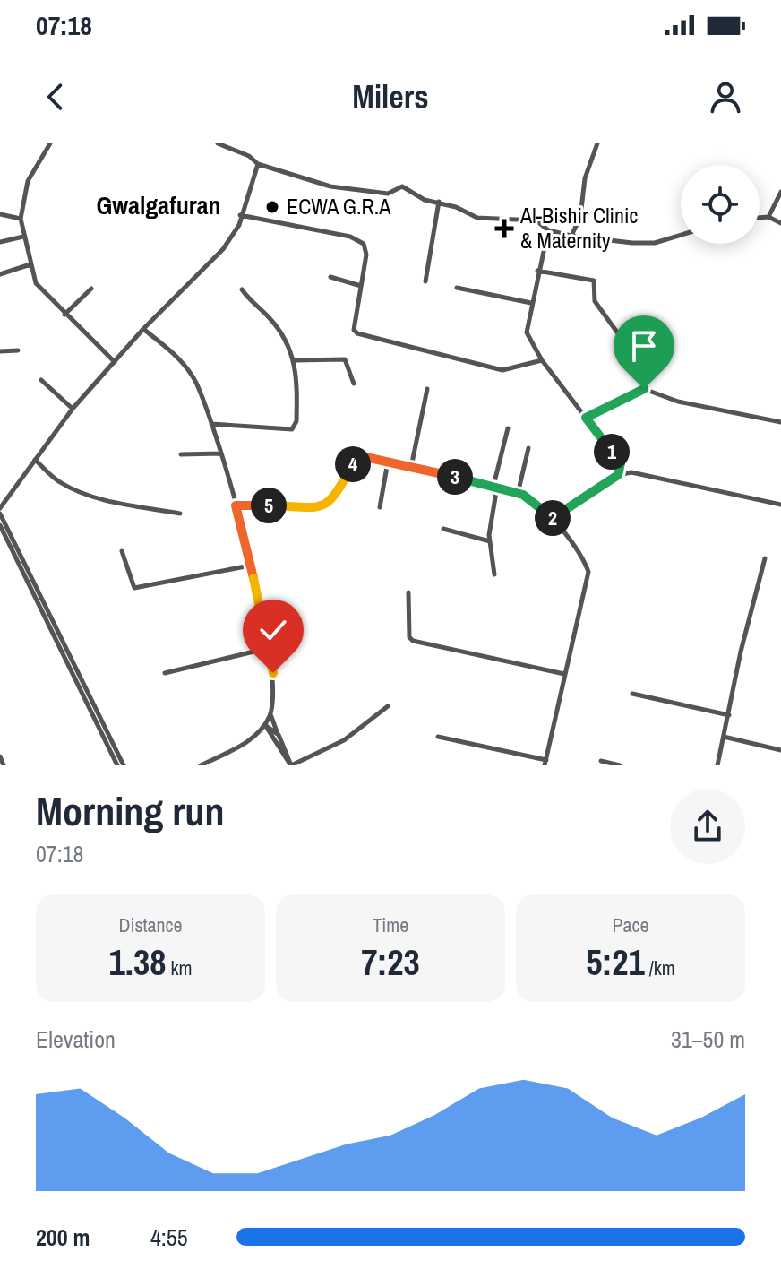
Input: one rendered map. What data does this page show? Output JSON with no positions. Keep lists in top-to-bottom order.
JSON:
{
  "districts": ["Gwalgafuran"],
  "places": {
    "other": ["ECWA G.R.A"],
    "health": ["Al-Bishir Clinic & Maternity"]
  },
  "page": {
    "status": "07:18",
    "header": "Milers",
    "pins": [
      "1",
      "4",
      "3",
      "5",
      "2"
    ],
    "heading": ["Morning run", "07:18"],
    "stats": [
      ["Distance", "1.38 km"],
      ["Time", "7:23"],
      ["Pace", "5:21 /km"]
    ],
    "chart": ["Elevation", "31–50 m"],
    "list": [
      {
        "name": "200 m",
        "note": "4:55"
      }
    ]
  }
}
